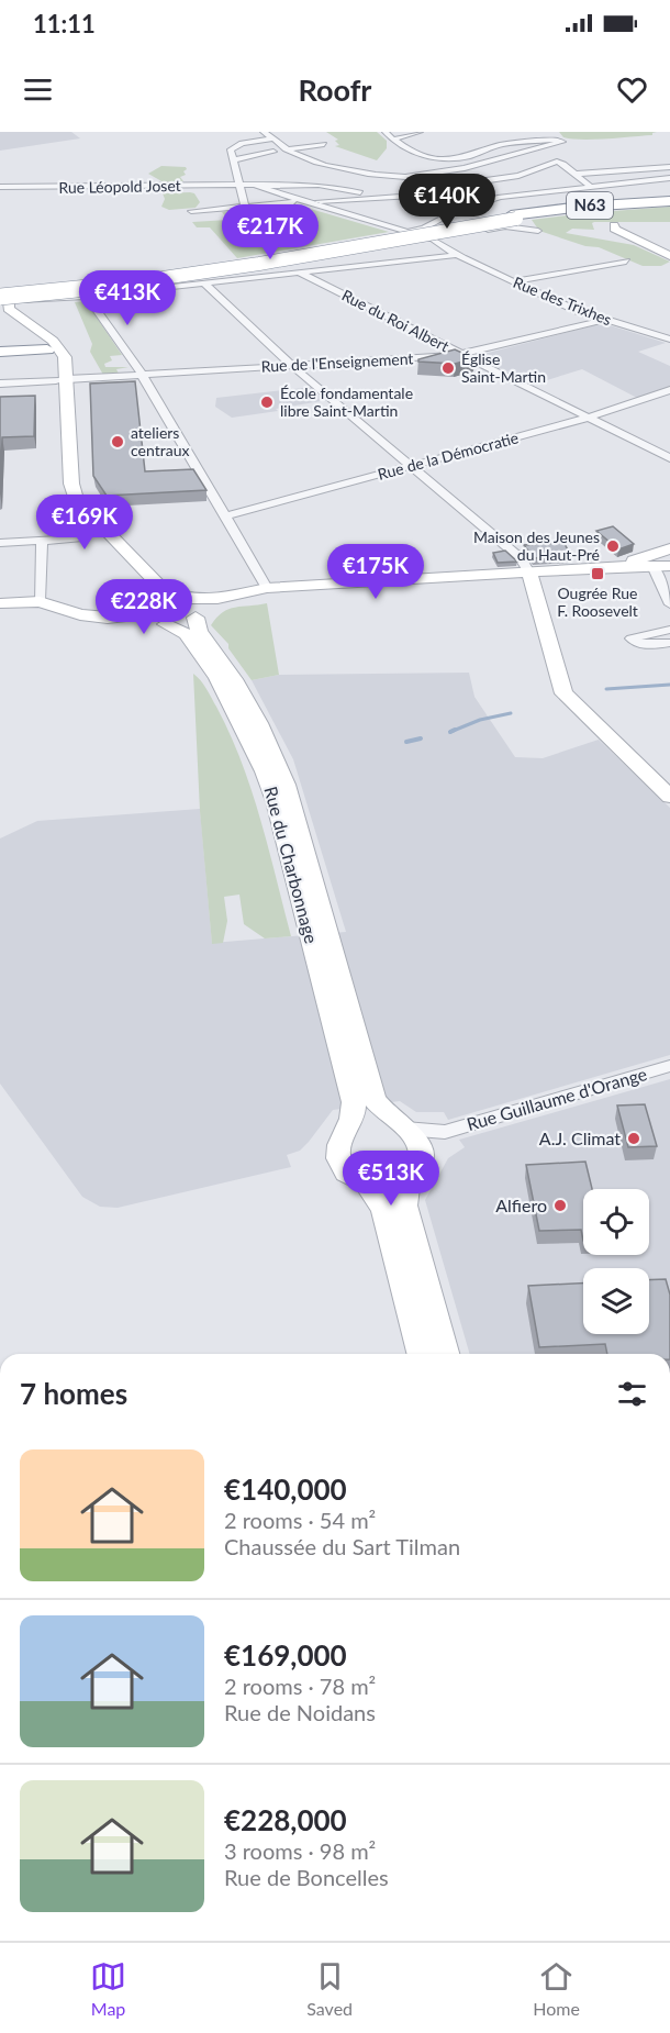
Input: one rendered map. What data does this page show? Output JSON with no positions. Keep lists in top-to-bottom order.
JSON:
{
  "streets": {
    "highway": ["N63"],
    "main road": ["Rue du Charbonnage"],
    "street": [
      "Rue Léopold Joset",
      "Rue des Trixhes",
      "Rue du Roi Albert",
      "Rue de l'Enseignement",
      "Rue de la Démocratie",
      "Rue Guillaume d'Orange"
    ]
  },
  "crossings": [
    ["Rue des Trixhes", "Rue de l'Enseignement"],
    ["Rue du Roi Albert", "Rue de l'Enseignement"],
    ["Rue du Roi Albert", "Rue de la Démocratie"],
    ["Rue de l'Enseignement", "Rue du Charbonnage"],
    ["Rue du Charbonnage", "Rue Guillaume d'Orange"]
  ],
  "places": {
    "other": [
      "Église Saint-Martin",
      "École fondamentale libre Saint-Martin",
      "ateliers centraux",
      "Maison des Jeunes du Haut-Pré",
      "A.J. Climat",
      "Alfiero"
    ],
    "transit": ["Ougrée Rue F. Roosevelt"]
  },
  "page": {
    "status": "11:11",
    "header": "Roofr",
    "price": [
      "€140K",
      "€217K",
      "€413K",
      "€169K",
      "€175K",
      "€228K",
      "€513K"
    ],
    "heading": "7 homes",
    "list": [
      {
        "name": "€140,000",
        "note": "2 rooms · 54 m² · Chaussée du Sart Tilman"
      },
      {
        "name": "€169,000",
        "note": "2 rooms · 78 m² · Rue de Noidans"
      },
      {
        "name": "€228,000",
        "note": "3 rooms · 98 m² · Rue de Boncelles"
      }
    ],
    "tabs": ["Map", "Saved", "Home"]
  }
}
